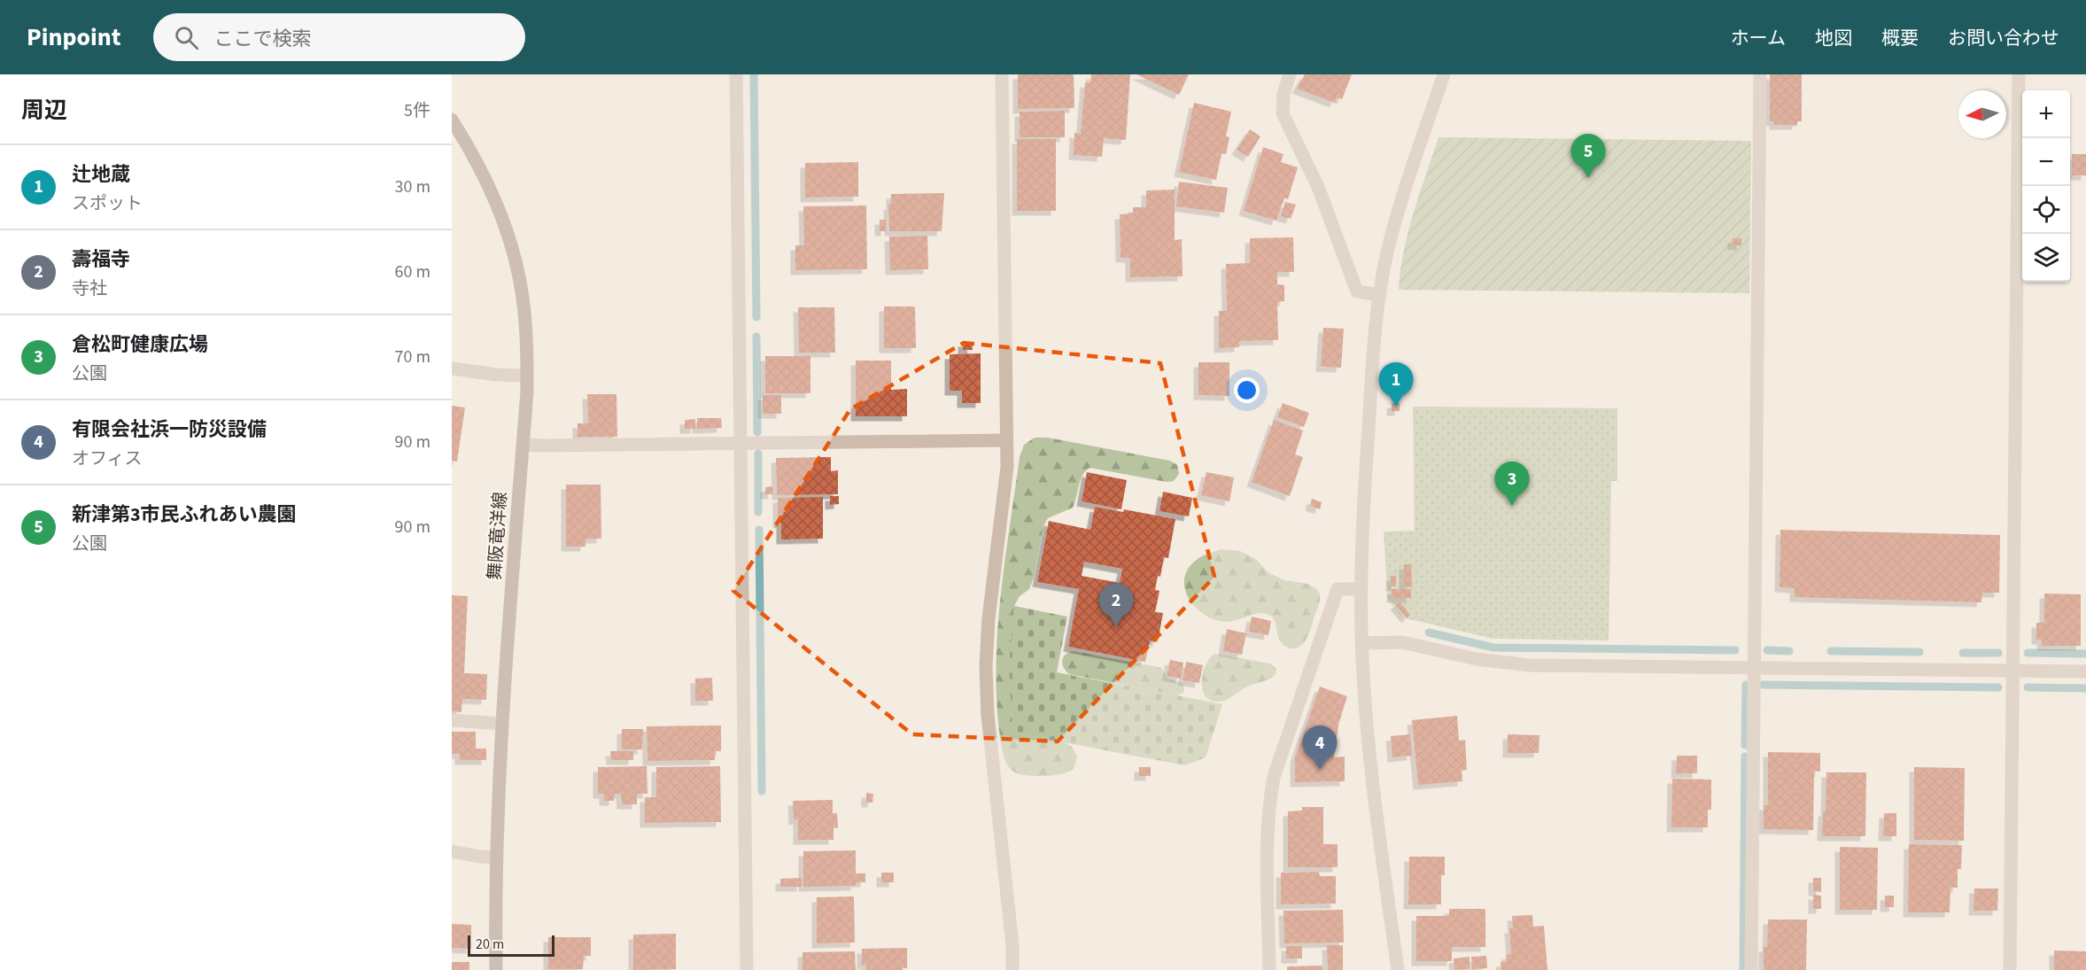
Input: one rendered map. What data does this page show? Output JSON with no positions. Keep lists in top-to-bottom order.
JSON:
{
  "streets": {
    "main road": ["舞阪竜洋線"]
  },
  "scale_bar": "20 m",
  "north": "left",
  "page": {
    "header": "Pinpoint",
    "search": "ここで検索",
    "nav": [
      "ホーム",
      "地図",
      "概要",
      "お問い合わせ"
    ],
    "heading": ["周辺", "5件"],
    "map_buttons": ["+", "−"],
    "pins": [
      "5",
      "1",
      "3",
      "2",
      "4"
    ],
    "list": [
      {
        "mark": "1",
        "name": "辻地蔵",
        "note": "スポット",
        "value": "30 m"
      },
      {
        "mark": "2",
        "name": "壽福寺",
        "note": "寺社",
        "value": "60 m"
      },
      {
        "mark": "3",
        "name": "倉松町健康広場",
        "note": "公園",
        "value": "70 m"
      },
      {
        "mark": "4",
        "name": "有限会社浜一防災設備",
        "note": "オフィス",
        "value": "90 m"
      },
      {
        "mark": "5",
        "name": "新津第3市民ふれあい農園",
        "note": "公園",
        "value": "90 m"
      }
    ],
    "scale": "20 m"
  }
}
